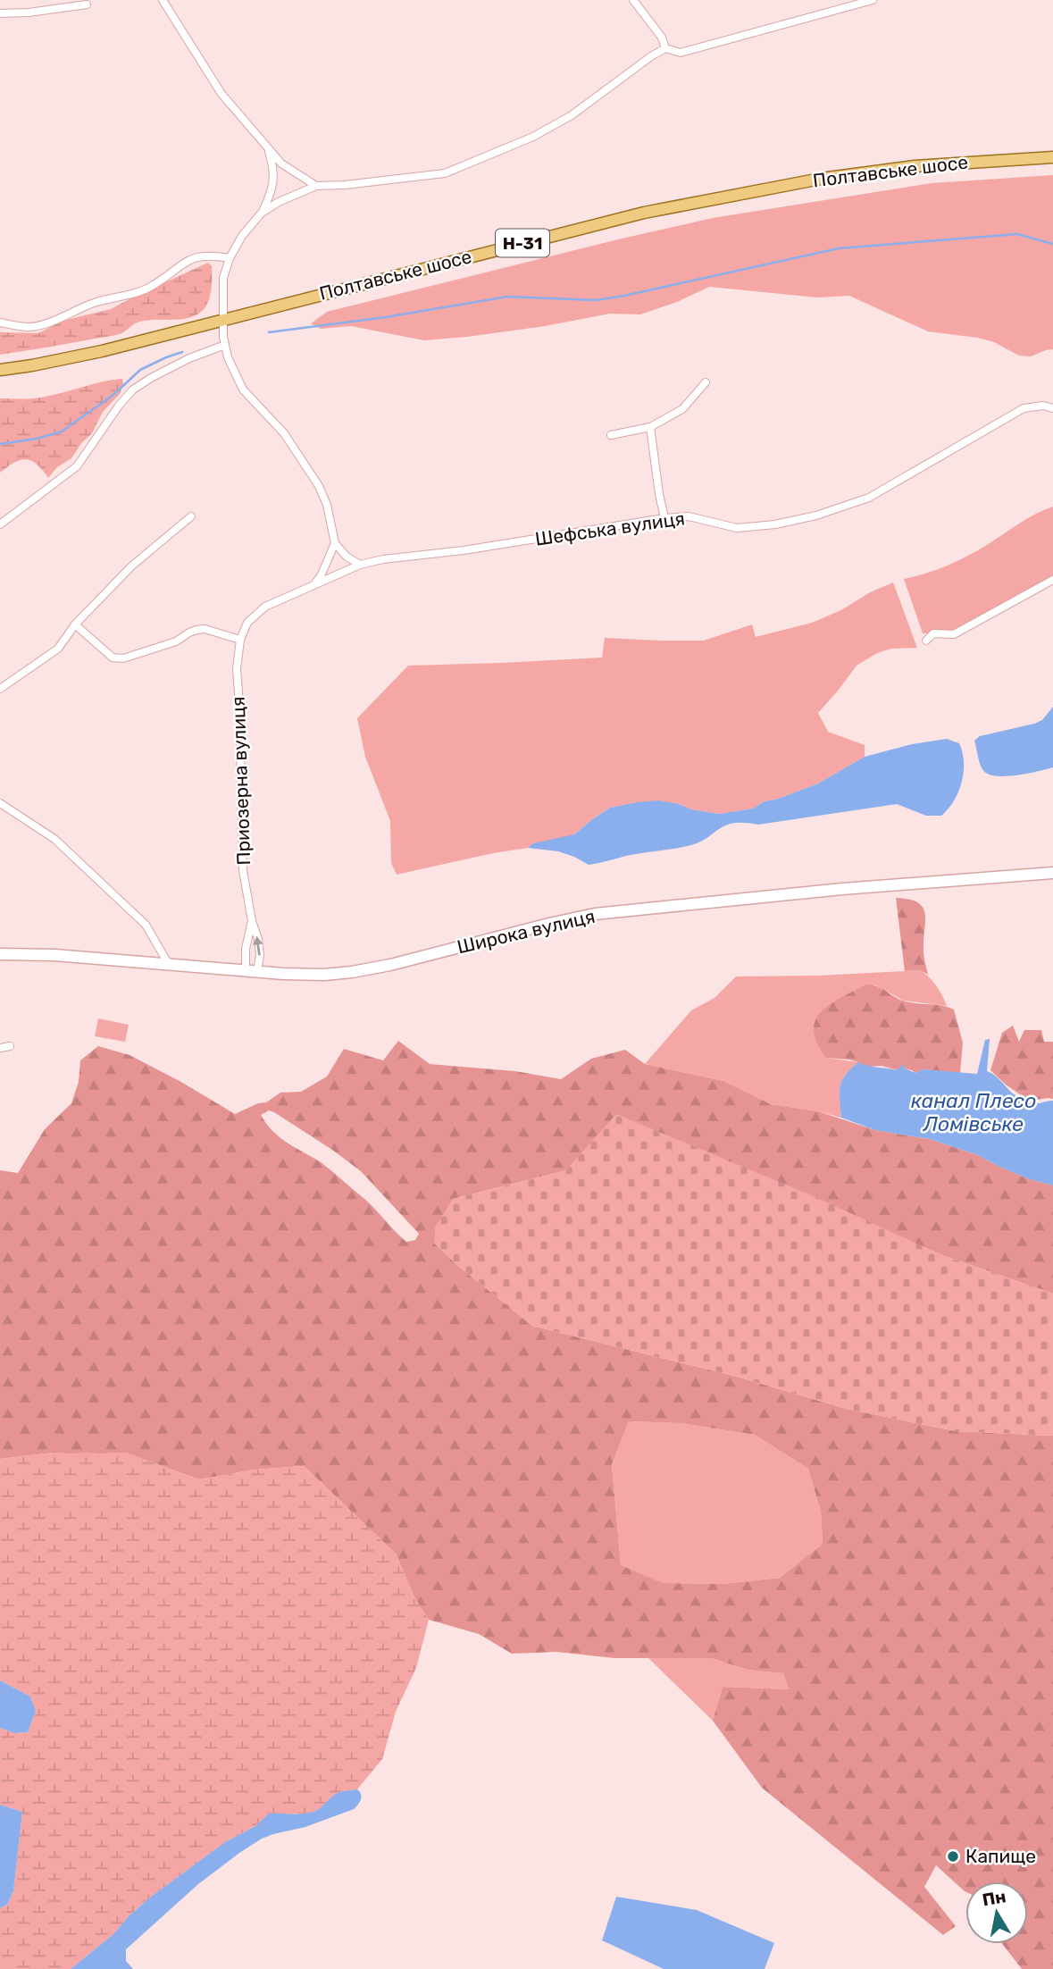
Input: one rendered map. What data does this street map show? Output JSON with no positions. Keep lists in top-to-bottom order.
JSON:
{
  "streets": {
    "main road": ["Полтавське шосе", "Н-31", "Широка вулиця"],
    "street": ["Шефська вулиця", "Приозерна вулиця"]
  },
  "crossings": [
    ["Шефська вулиця", "Приозерна вулиця"],
    ["Приозерна вулиця", "Широка вулиця"]
  ],
  "water": ["канал Плесо Ломівське"],
  "places": ["Капище"],
  "north": "top"
}
